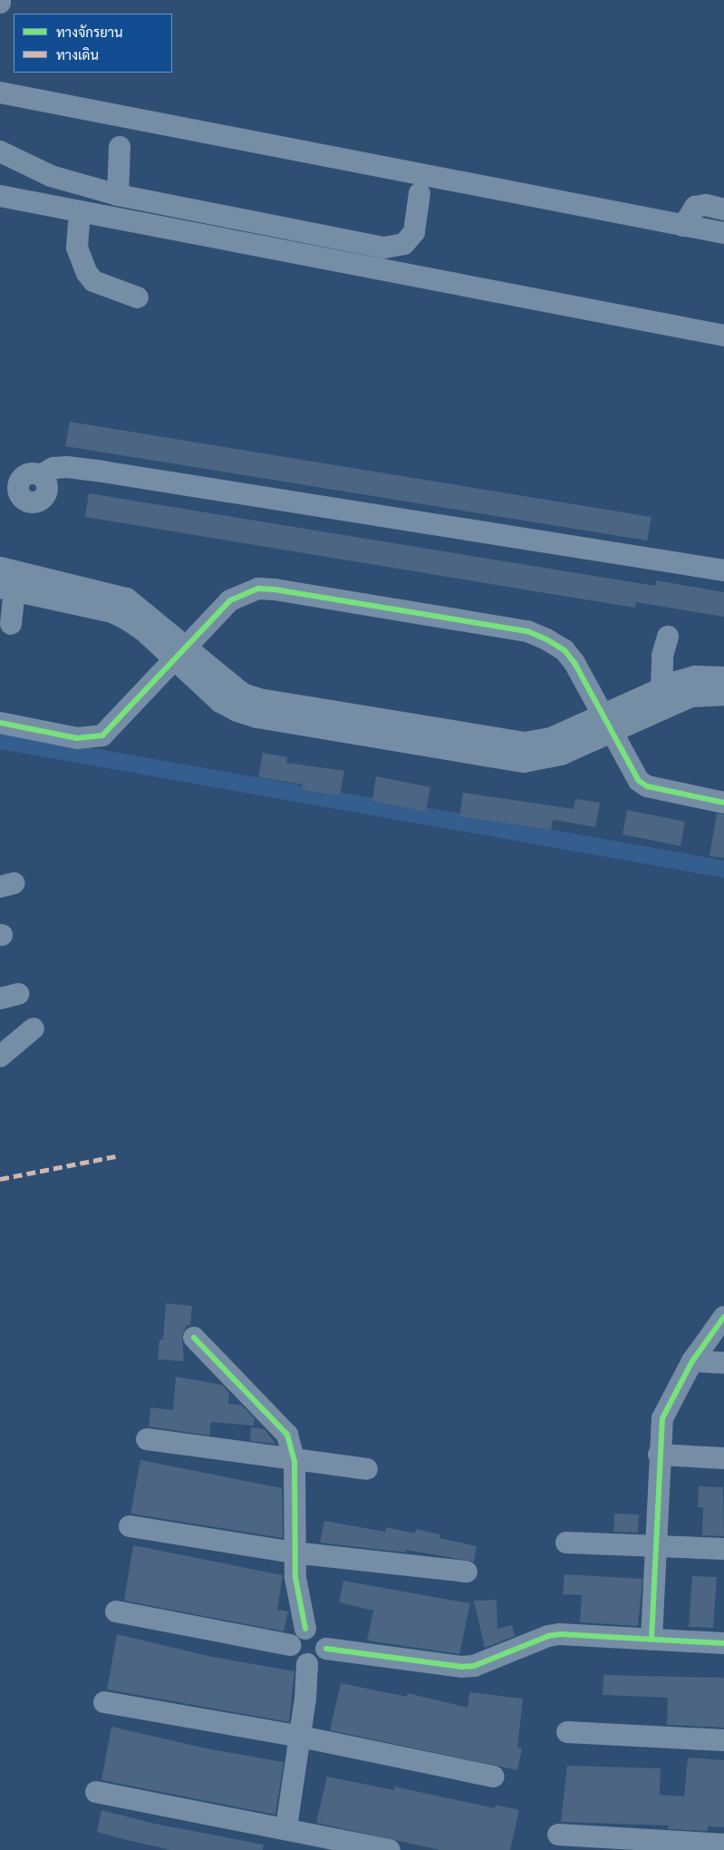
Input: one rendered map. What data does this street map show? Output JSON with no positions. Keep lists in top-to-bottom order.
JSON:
{
  "legend": ["ทางจักรยาน", "ทางเดิน"]
}
